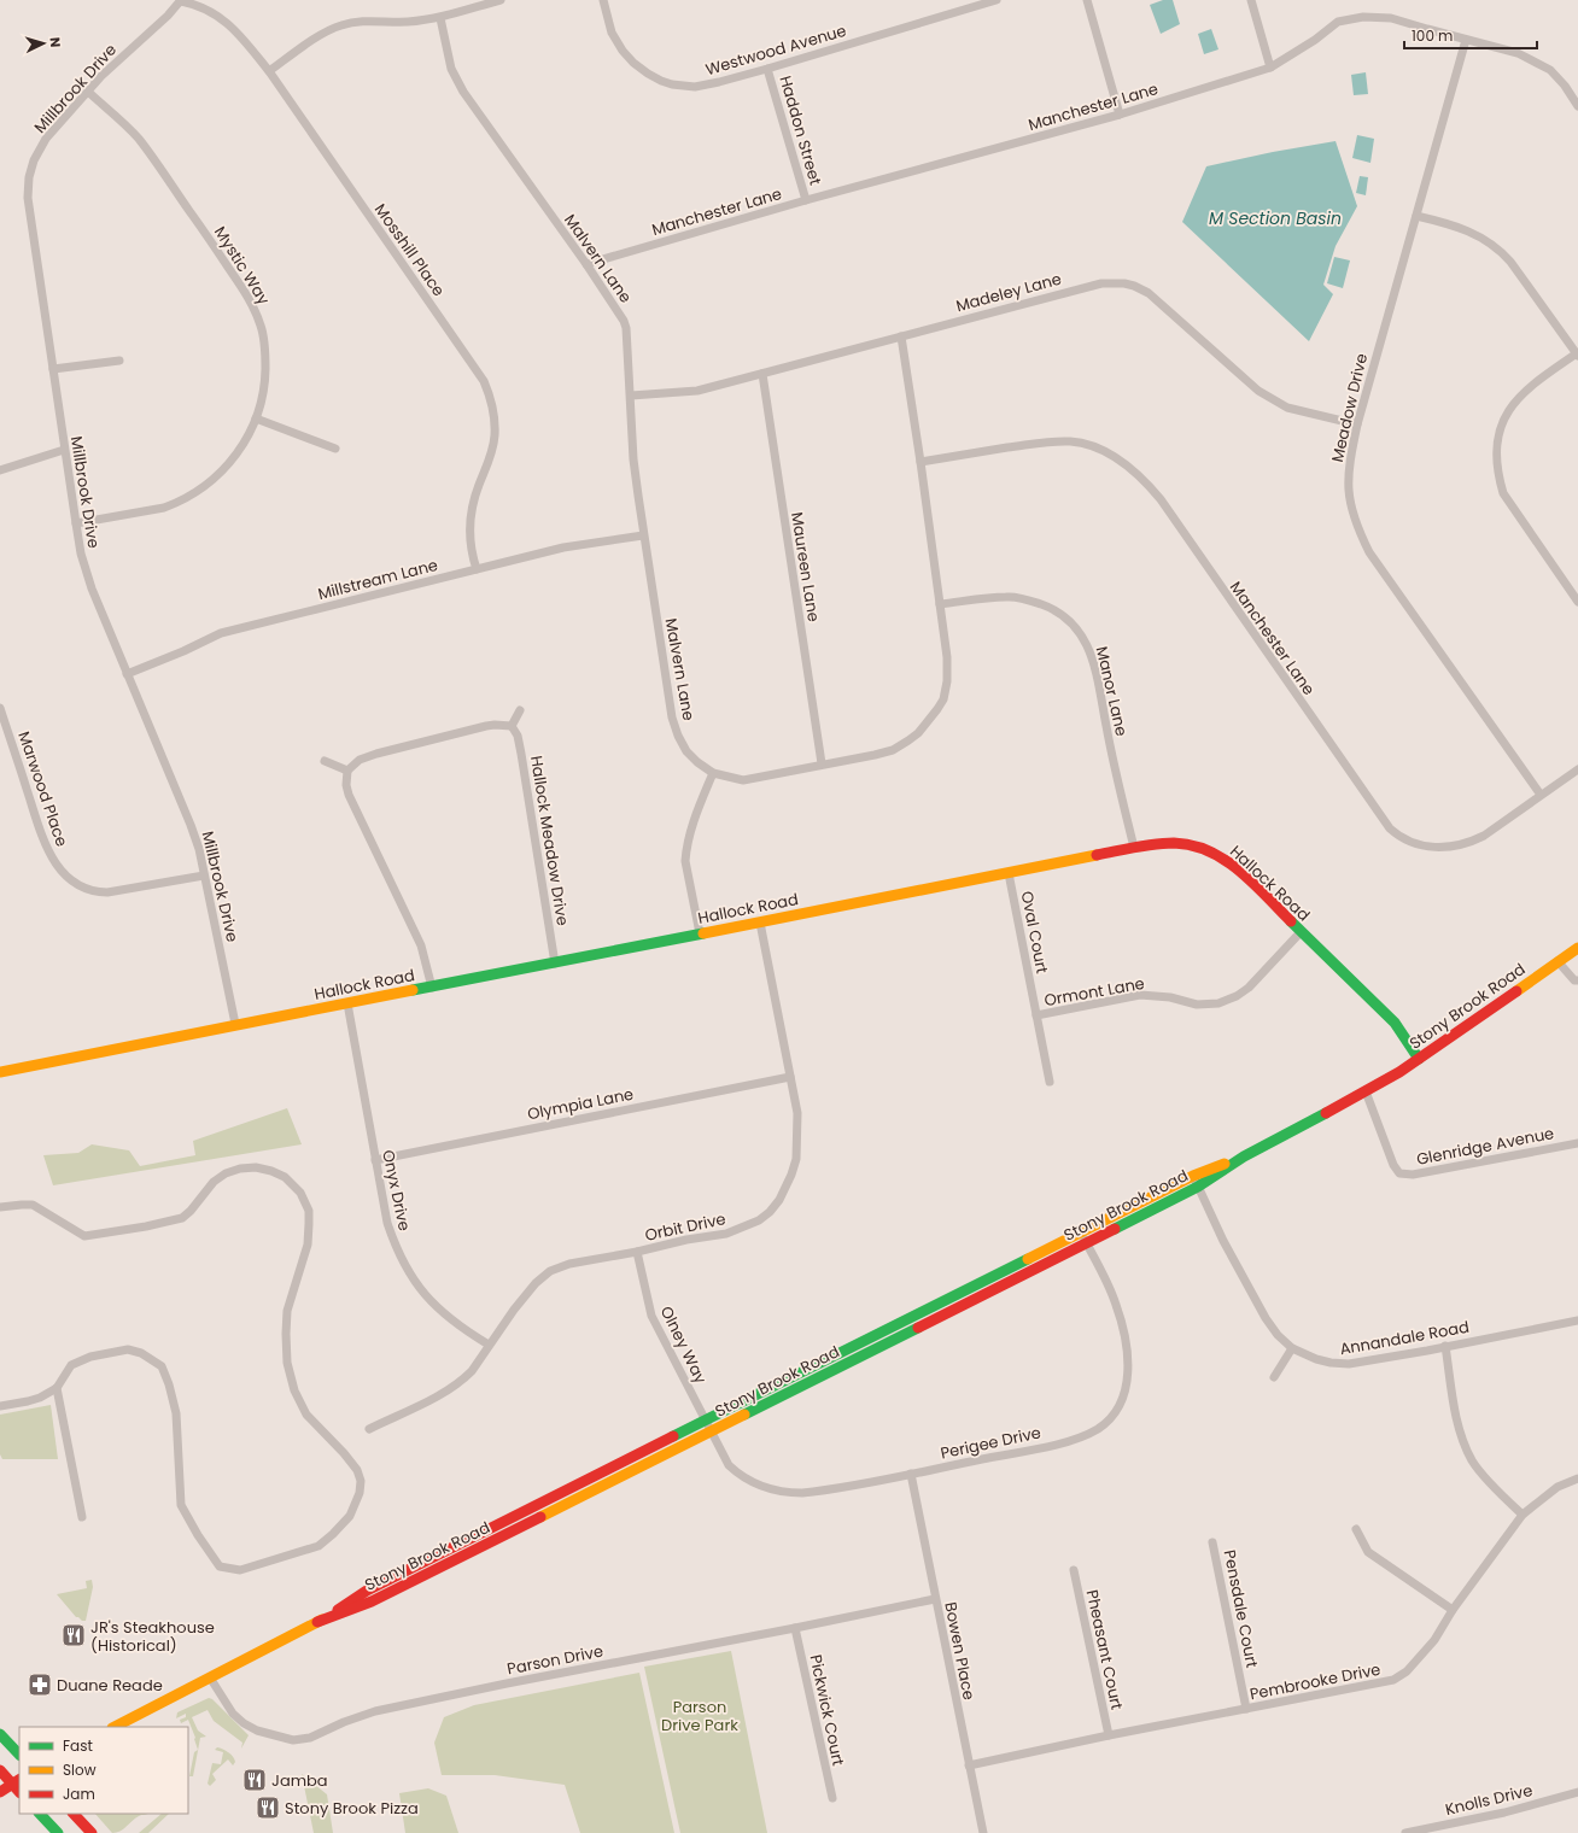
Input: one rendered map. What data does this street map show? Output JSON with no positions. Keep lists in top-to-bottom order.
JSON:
{
  "streets": {
    "main road": ["Hallock Road", "Stony Brook Road"],
    "street": [
      "Westwood Avenue",
      "Millbrook Drive",
      "Manchester Lane",
      "Haddon Street",
      "Mosshill Place",
      "Malvern Lane",
      "Mystic Way",
      "Madeley Lane",
      "Meadow Drive",
      "Maureen Lane",
      "Millstream Lane",
      "Manor Lane",
      "Marwood Place",
      "Hallock Meadow Drive",
      "Oval Court",
      "Ormont Lane",
      "Olympia Lane",
      "Glenridge Avenue",
      "Onyx Drive",
      "Orbit Drive",
      "Annandale Road",
      "Olney Way",
      "Perigee Drive",
      "Pensdale Court",
      "Pheasant Court",
      "Bowen Place",
      "Parson Drive",
      "Pembrooke Drive",
      "Pickwick Court",
      "Knolls Drive"
    ]
  },
  "crossings": [
    ["Westwood Avenue", "Haddon Street"],
    ["Millbrook Drive", "Mosshill Place"],
    ["Millbrook Drive", "Mystic Way"],
    ["Millbrook Drive", "Millstream Lane"],
    ["Millbrook Drive", "Marwood Place"],
    ["Millbrook Drive", "Hallock Road"],
    ["Manchester Lane", "Haddon Street"],
    ["Manchester Lane", "Malvern Lane"],
    ["Manchester Lane", "Meadow Drive"],
    ["Mosshill Place", "Millstream Lane"],
    ["Malvern Lane", "Madeley Lane"],
    ["Malvern Lane", "Maureen Lane"],
    ["Malvern Lane", "Millstream Lane"],
    ["Malvern Lane", "Manor Lane"],
    ["Madeley Lane", "Meadow Drive"],
    ["Madeley Lane", "Maureen Lane"],
    ["Manor Lane", "Hallock Road"],
    ["Hallock Meadow Drive", "Hallock Road"],
    ["Hallock Road", "Oval Court"],
    ["Hallock Road", "Ormont Lane"],
    ["Hallock Road", "Stony Brook Road"],
    ["Hallock Road", "Onyx Drive"],
    ["Hallock Road", "Orbit Drive"],
    ["Oval Court", "Ormont Lane"],
    ["Stony Brook Road", "Glenridge Avenue"],
    ["Stony Brook Road", "Annandale Road"],
    ["Stony Brook Road", "Olney Way"],
    ["Stony Brook Road", "Perigee Drive"],
    ["Stony Brook Road", "Parson Drive"],
    ["Olympia Lane", "Onyx Drive"],
    ["Olympia Lane", "Orbit Drive"],
    ["Onyx Drive", "Orbit Drive"],
    ["Orbit Drive", "Olney Way"],
    ["Olney Way", "Perigee Drive"],
    ["Perigee Drive", "Bowen Place"],
    ["Pensdale Court", "Pembrooke Drive"],
    ["Pheasant Court", "Pembrooke Drive"],
    ["Bowen Place", "Parson Drive"],
    ["Bowen Place", "Pembrooke Drive"],
    ["Parson Drive", "Pickwick Court"]
  ],
  "water": ["M Section Basin"],
  "parks": ["Parson Drive Park"],
  "places": {
    "restaurant": ["JR's Steakhouse (Historical)", "Jamba", "Stony Brook Pizza"],
    "pharmacy": ["Duane Reade"]
  },
  "legend": ["Fast", "Slow", "Jam"],
  "scale_bar": "100 m",
  "north": "right"
}
